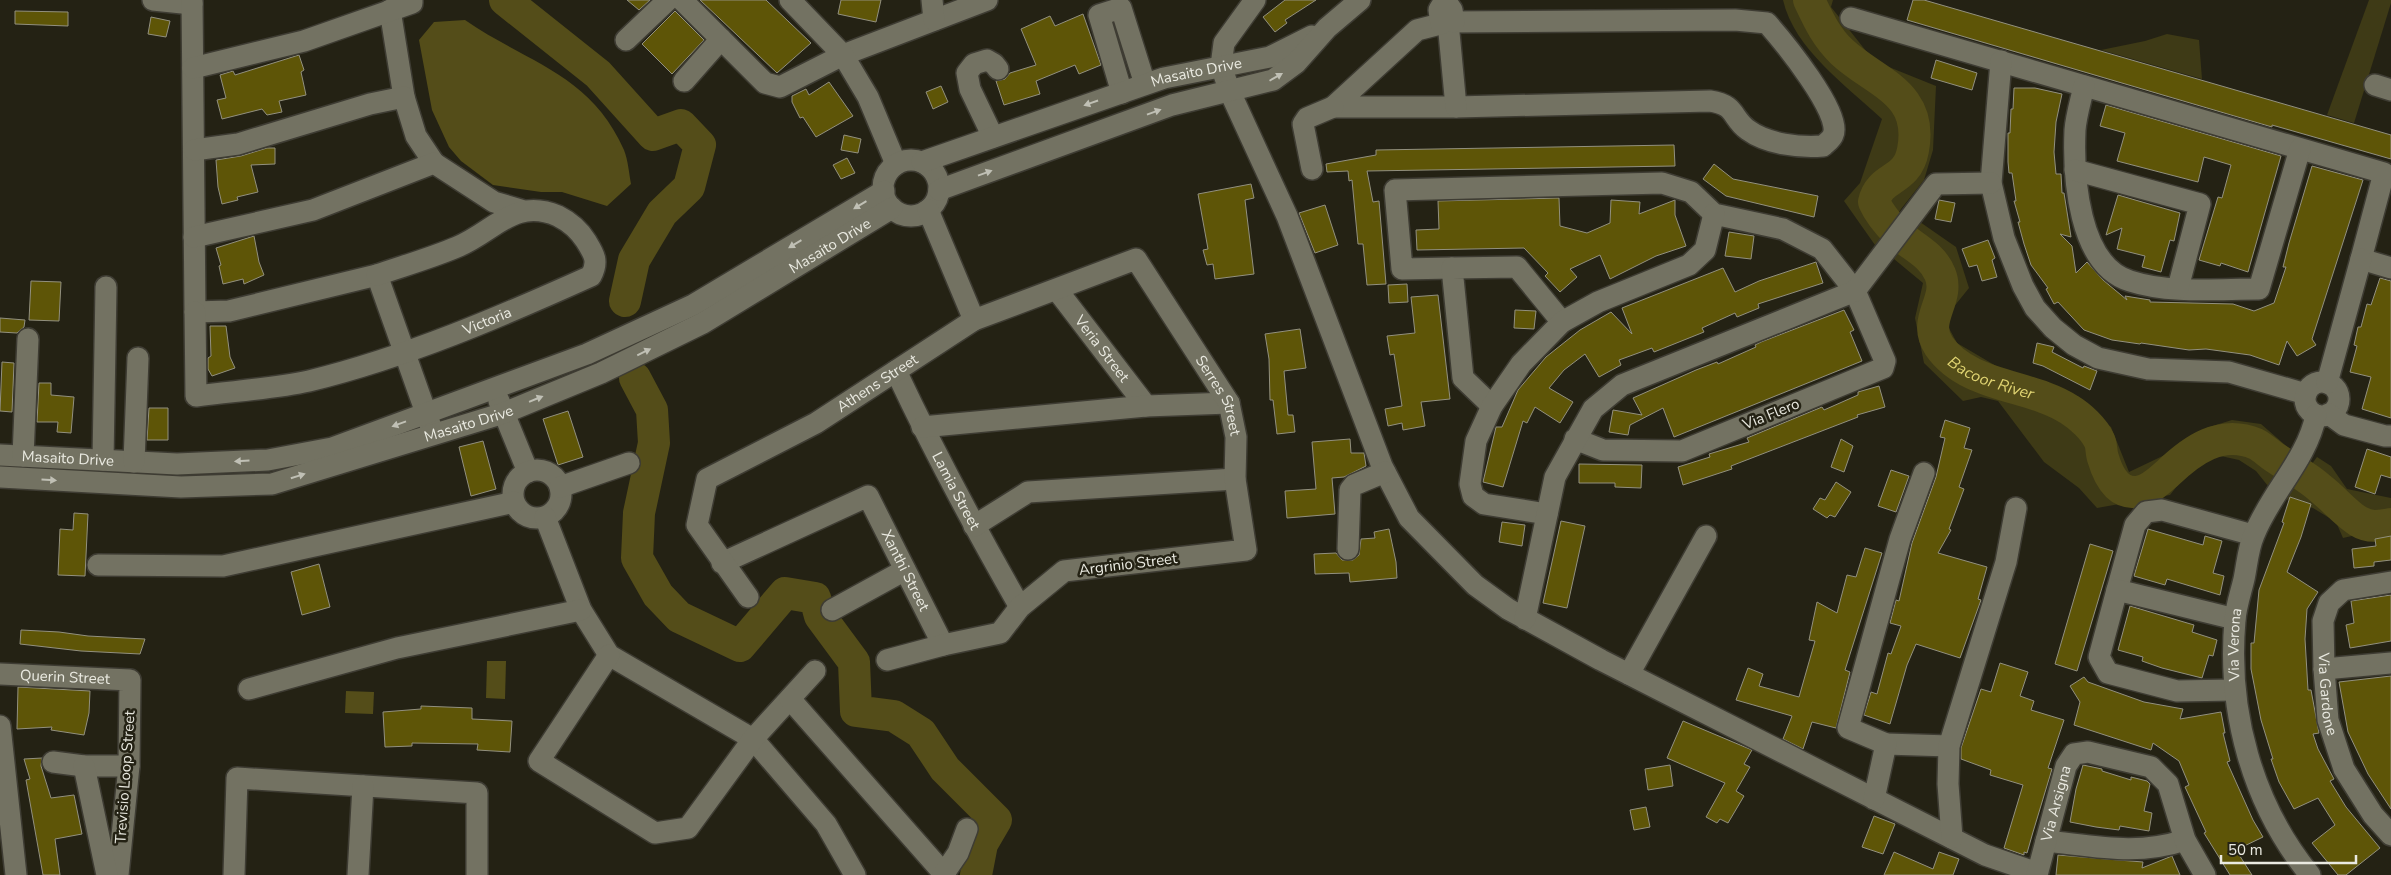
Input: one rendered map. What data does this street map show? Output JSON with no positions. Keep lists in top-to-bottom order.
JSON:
{
  "streets": {
    "street": [
      "Masaito Drive",
      "Victoria",
      "Veria Street",
      "Athens Street",
      "Serres Street",
      "Via Flero",
      "Lamia Street",
      "Argrinio Street",
      "Xanthi Street",
      "Via Verona",
      "Querin Street",
      "Via Gardone",
      "Trevisio Loop Street",
      "Via Arsigna"
    ]
  },
  "crossings": [
    ["Veria Street", "Athens Street"],
    ["Athens Street", "Serres Street"],
    ["Athens Street", "Lamia Street"],
    ["Athens Street", "Xanthi Street"],
    ["Serres Street", "Argrinio Street"],
    ["Lamia Street", "Argrinio Street"],
    ["Argrinio Street", "Xanthi Street"],
    ["Querin Street", "Trevisio Loop Street"]
  ],
  "water": ["Bacoor River"],
  "scale_bar": "50 m"
}
